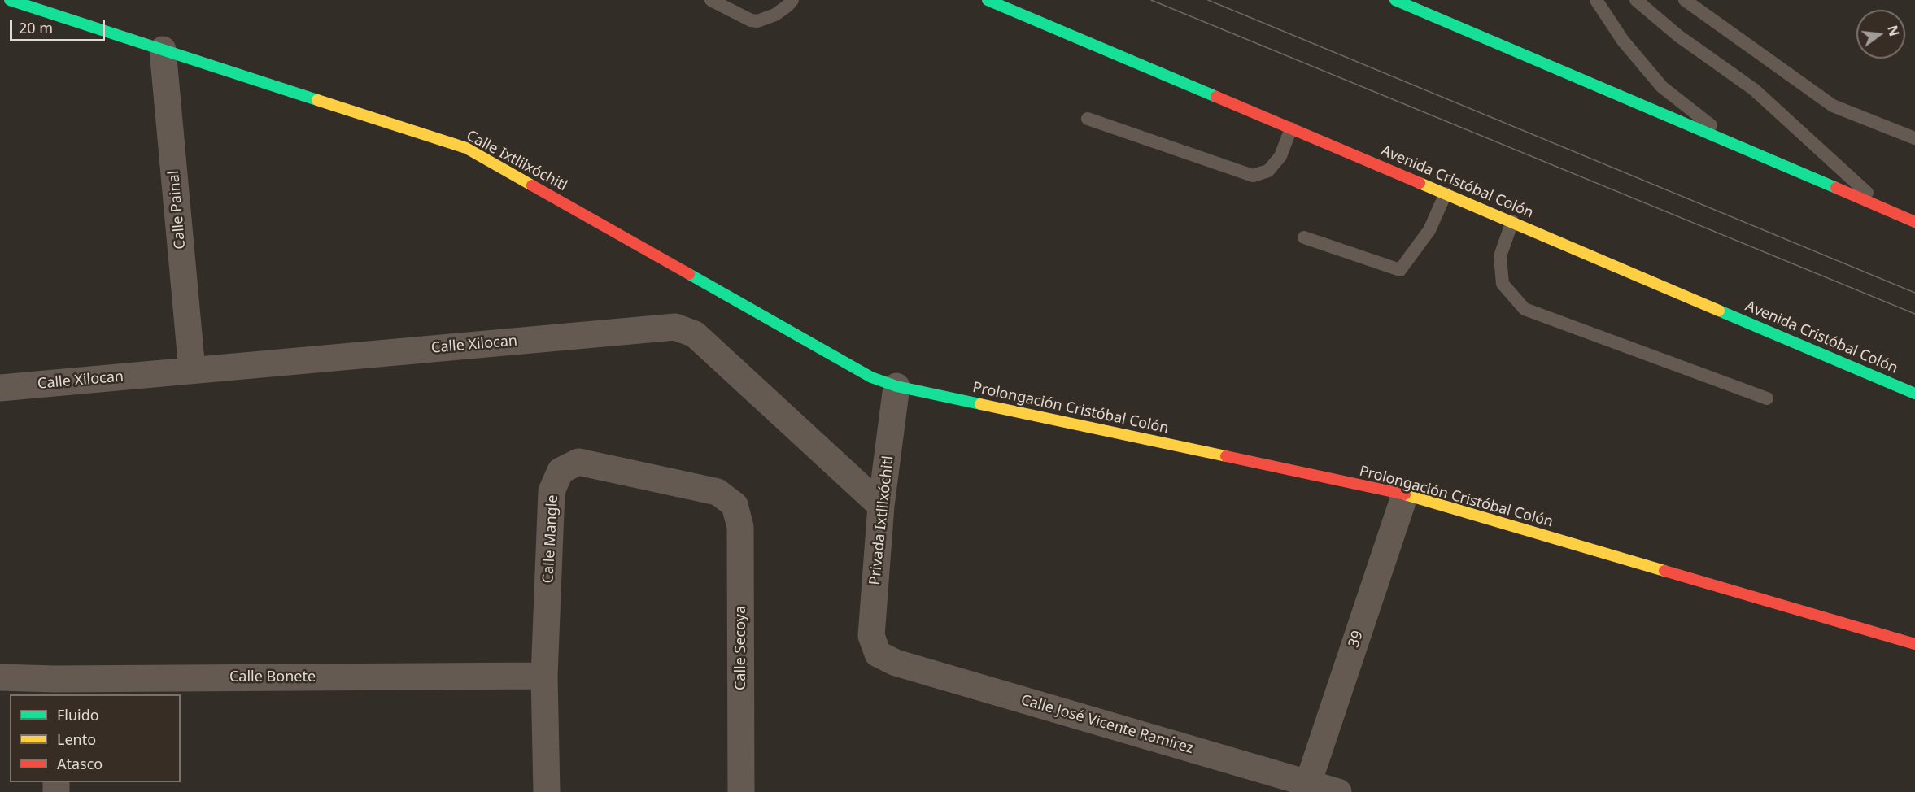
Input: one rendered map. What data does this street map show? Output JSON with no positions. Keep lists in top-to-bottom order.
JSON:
{
  "streets": {
    "street": [
      "Calle Ixtlilxóchitl",
      "Avenida Cristóbal Colón",
      "Calle Painal",
      "Calle Xilocan",
      "Prolongación Cristóbal Colón",
      "Privada Ixtlilxóchitl",
      "Calle Mangle",
      "39",
      "Calle Secoya",
      "Calle Bonete",
      "Calle José Vicente Ramírez"
    ]
  },
  "crossings": [
    ["Calle Ixtlilxóchitl", "Calle Painal"],
    ["Calle Ixtlilxóchitl", "Prolongación Cristóbal Colón"],
    ["Calle Ixtlilxóchitl", "Privada Ixtlilxóchitl"],
    ["Calle Painal", "Calle Xilocan"],
    ["Calle Xilocan", "Privada Ixtlilxóchitl"],
    ["Prolongación Cristóbal Colón", "Privada Ixtlilxóchitl"],
    ["Prolongación Cristóbal Colón", "39"],
    ["Privada Ixtlilxóchitl", "Calle José Vicente Ramírez"],
    ["Calle Mangle", "Calle Secoya"],
    ["Calle Mangle", "Calle Bonete"],
    ["39", "Calle José Vicente Ramírez"]
  ],
  "legend": ["Fluido", "Lento", "Atasco"],
  "scale_bar": "20 m",
  "north": "right"
}
